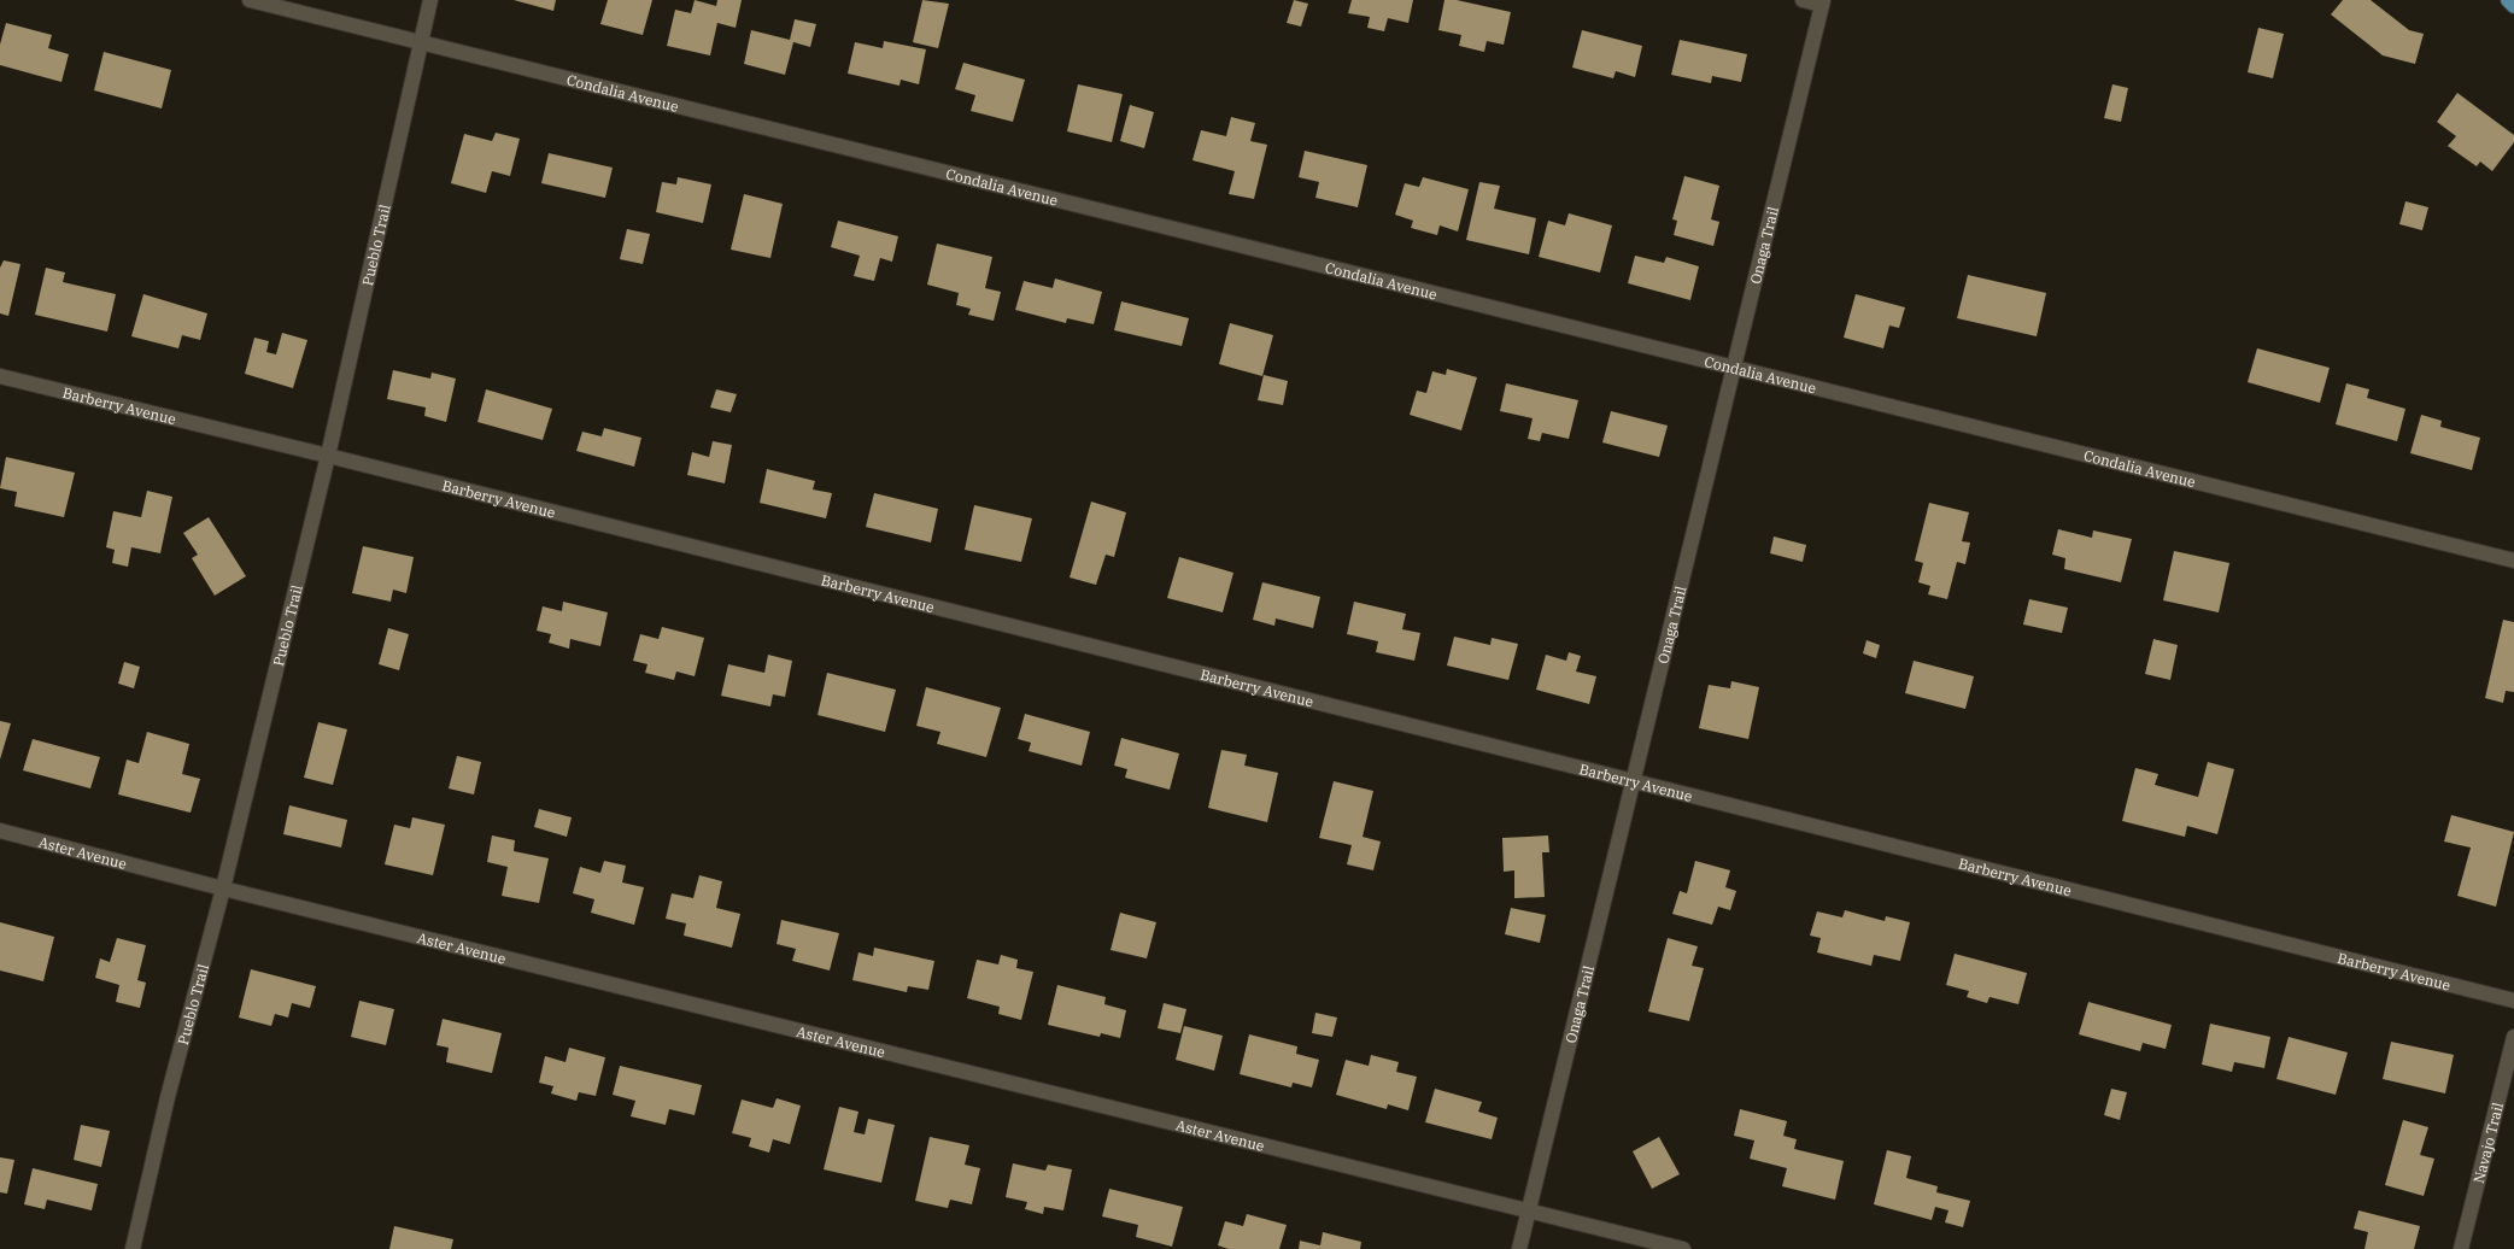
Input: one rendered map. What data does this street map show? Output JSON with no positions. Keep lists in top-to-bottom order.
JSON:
{
  "streets": {
    "street": [
      "Condalia Avenue",
      "Pueblo Trail",
      "Onaga Trail",
      "Barberry Avenue",
      "Aster Avenue",
      "Navajo Trail"
    ]
  },
  "crossings": [
    ["Condalia Avenue", "Pueblo Trail"],
    ["Condalia Avenue", "Onaga Trail"],
    ["Pueblo Trail", "Barberry Avenue"],
    ["Pueblo Trail", "Aster Avenue"],
    ["Onaga Trail", "Barberry Avenue"],
    ["Onaga Trail", "Aster Avenue"]
  ]
}
